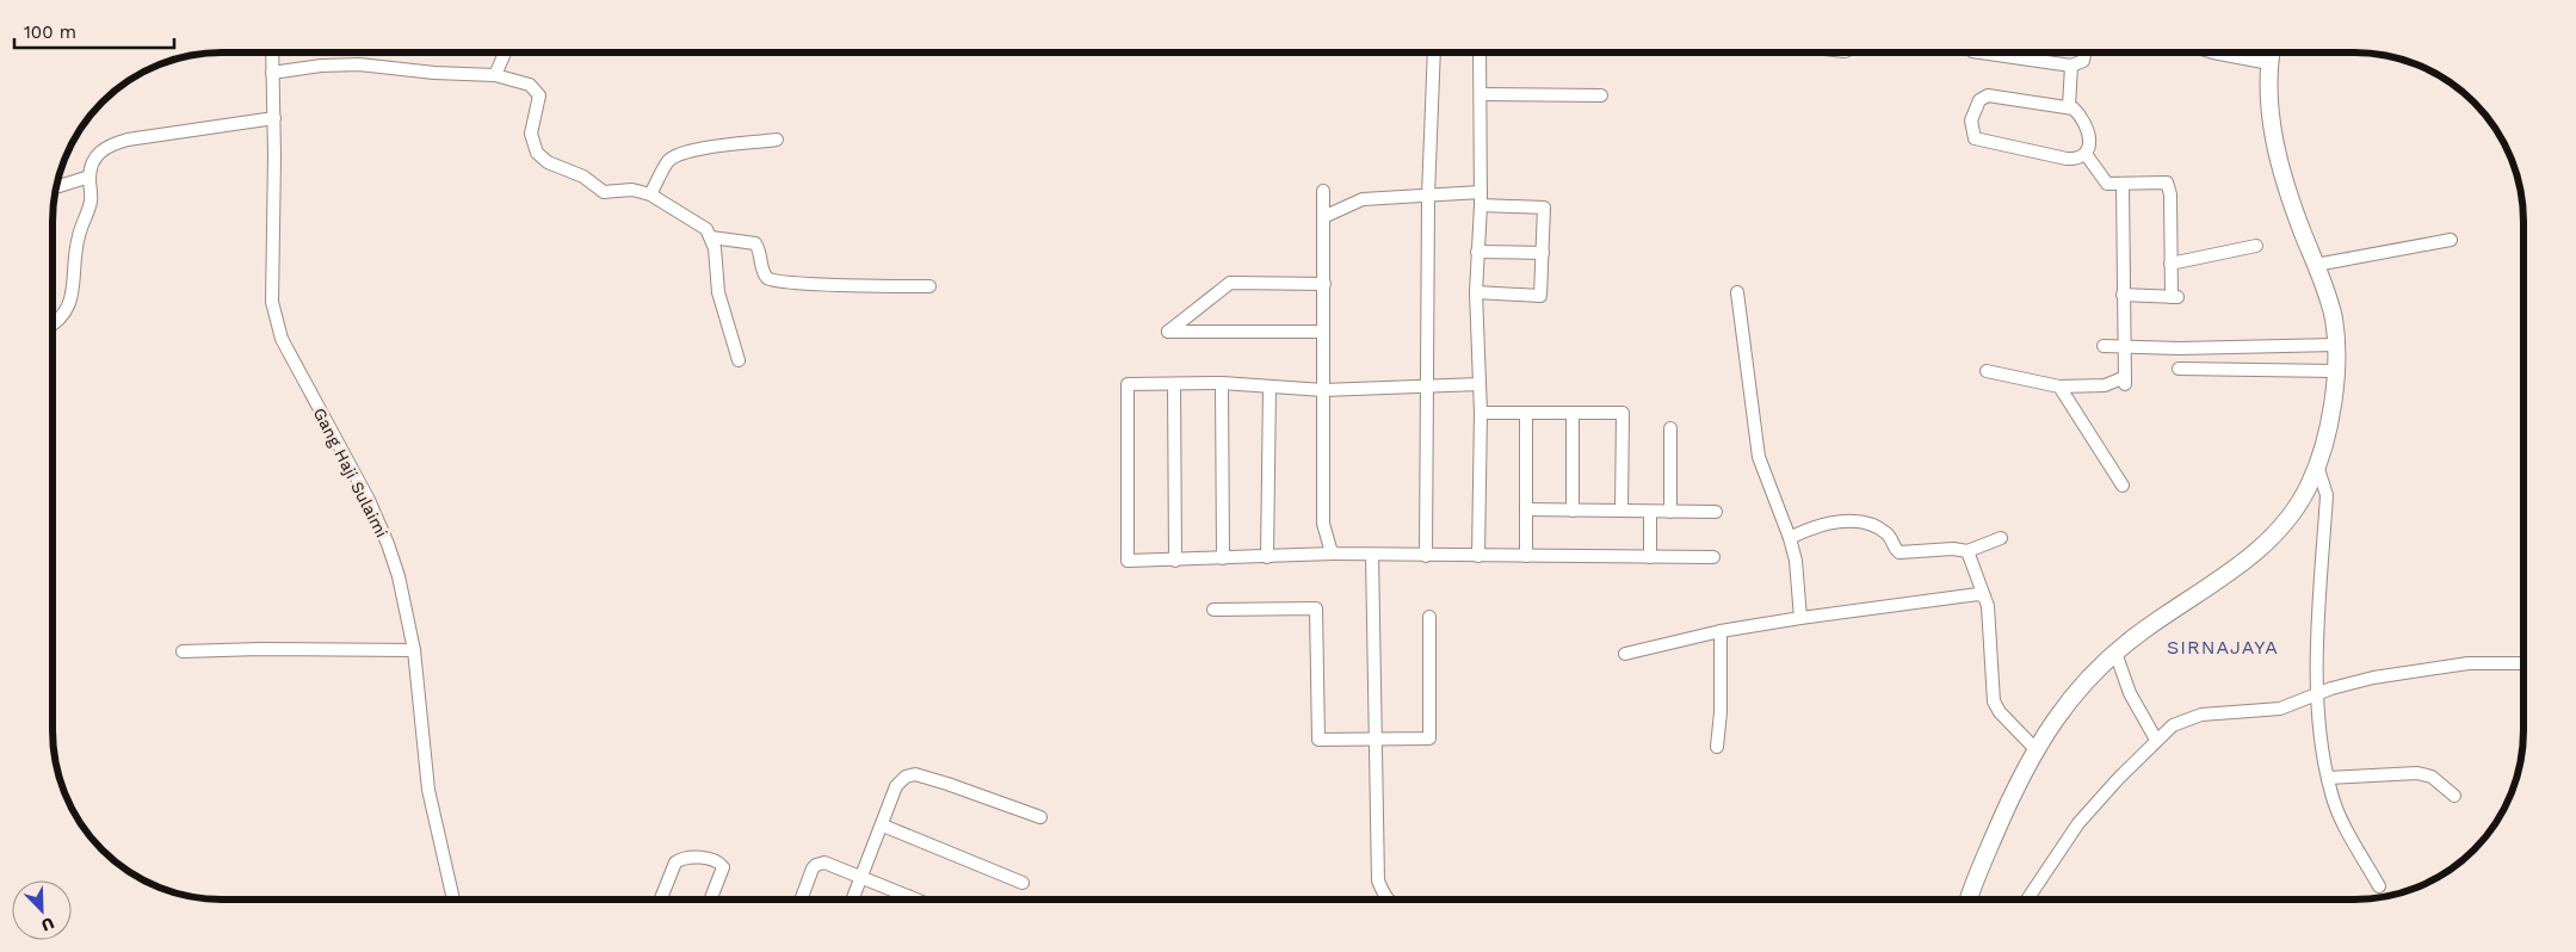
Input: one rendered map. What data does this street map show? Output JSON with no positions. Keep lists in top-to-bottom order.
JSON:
{
  "streets": {
    "street": ["Gang Haji Sulaimi"]
  },
  "districts": ["SIRNAJAYA"],
  "scale_bar": "100 m",
  "north": "bottom right"
}
